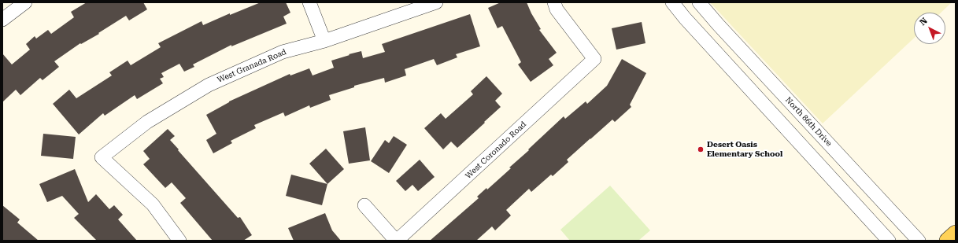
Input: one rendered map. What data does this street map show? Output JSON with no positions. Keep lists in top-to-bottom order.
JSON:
{
  "streets": {
    "street": ["West Granada Road", "North 86th Drive", "West Coronado Road"]
  },
  "places": ["Desert Oasis Elementary School"],
  "north": "top left"
}
